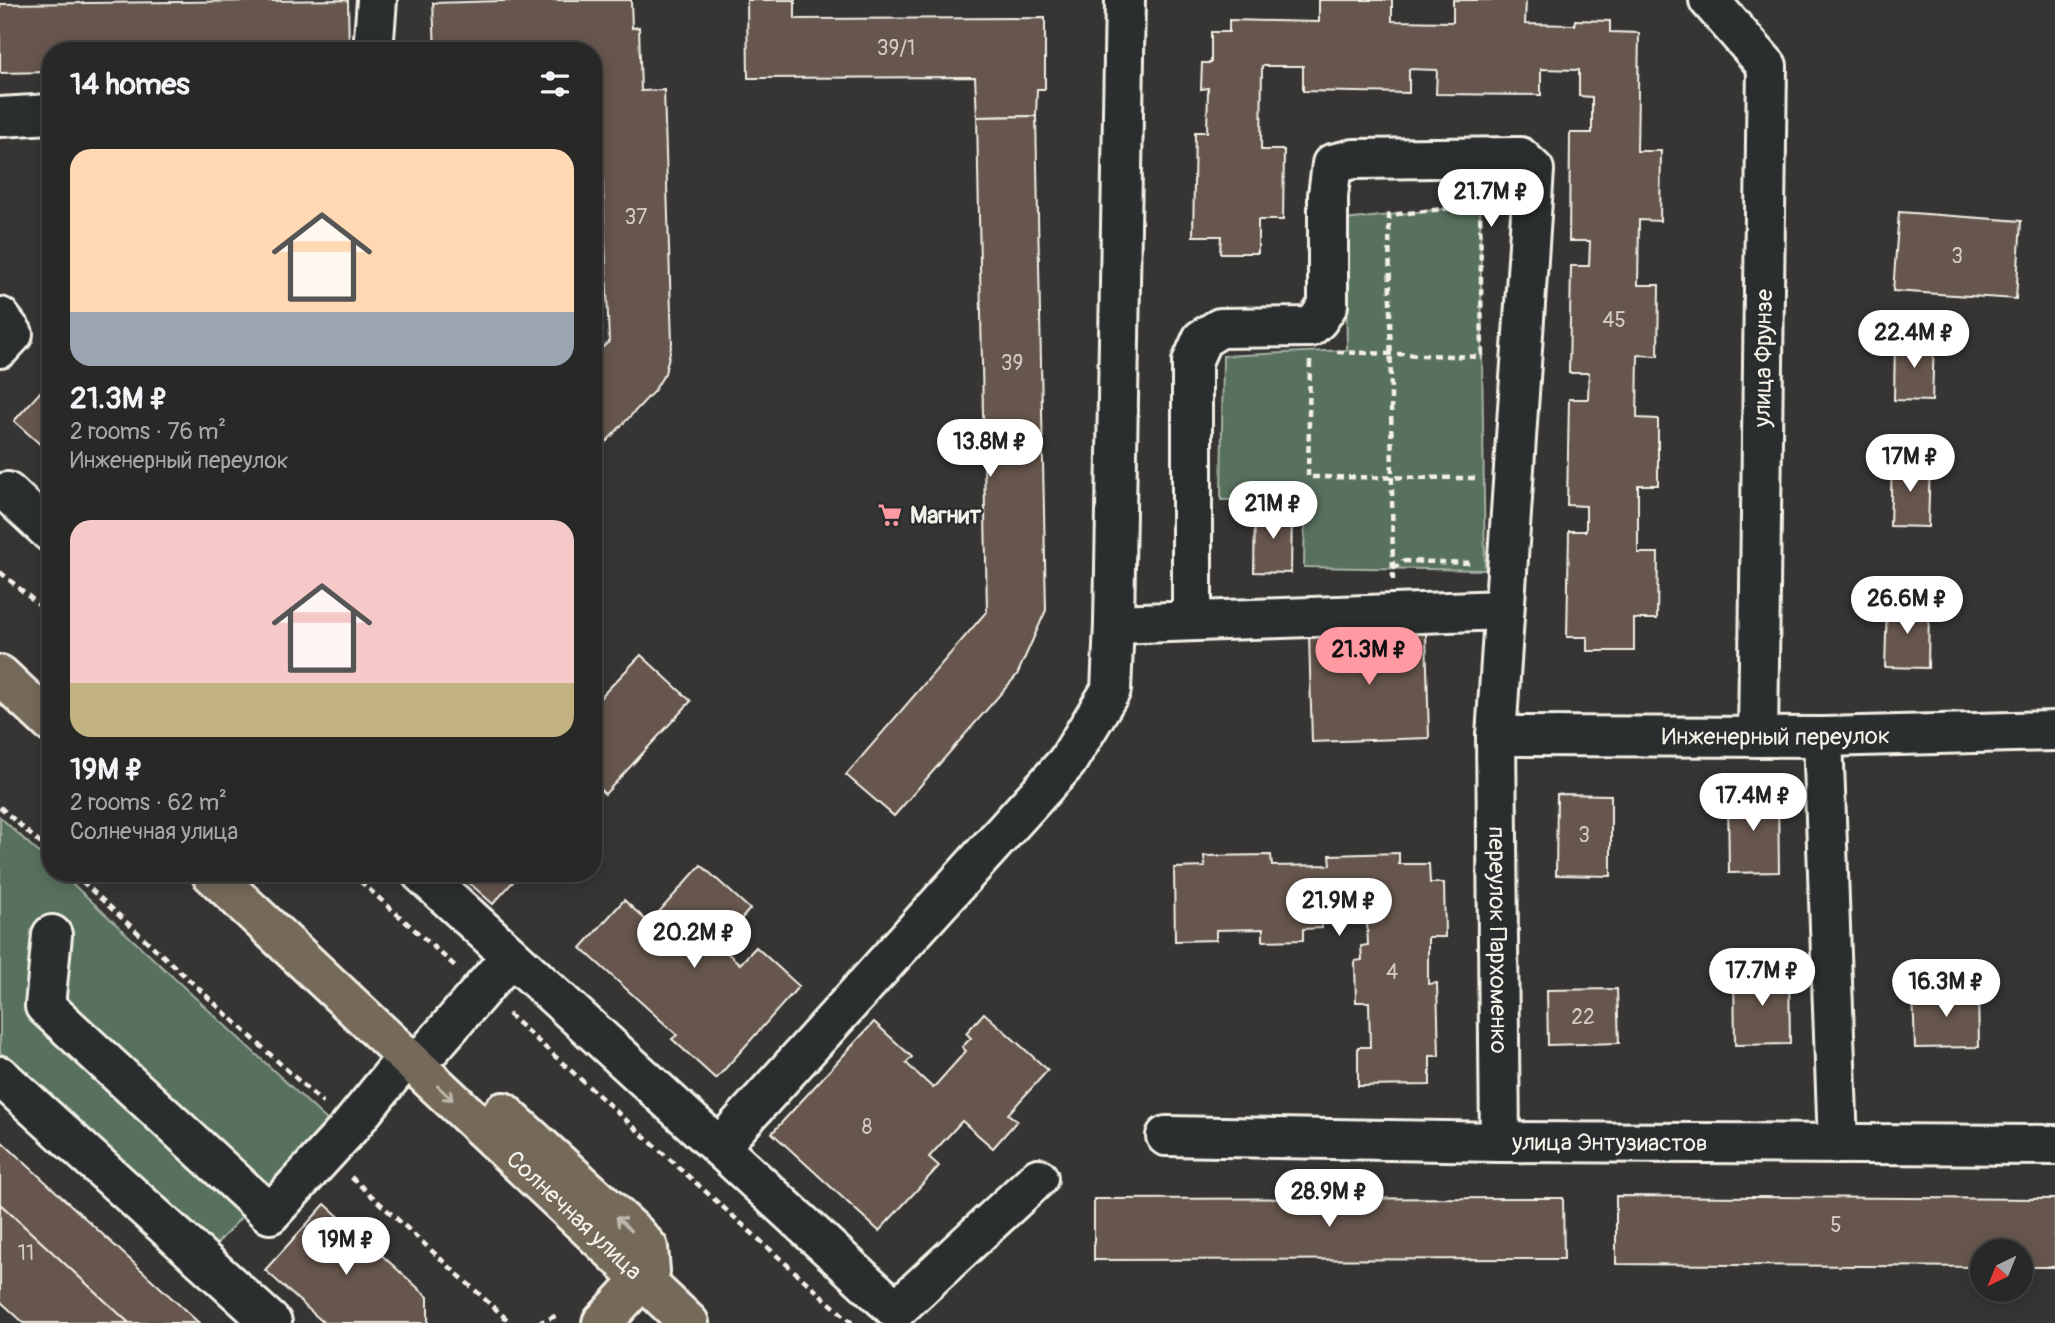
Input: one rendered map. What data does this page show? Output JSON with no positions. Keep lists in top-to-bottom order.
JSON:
{
  "streets": {
    "main road": ["Солнечная улица"],
    "street": [
      "улица Фрунзе",
      "Инженерный переулок",
      "переулок Пархоменко",
      "улица Энтузиастов"
    ]
  },
  "crossings": [
    ["улица Фрунзе", "Инженерный переулок"],
    ["Инженерный переулок", "переулок Пархоменко"],
    ["переулок Пархоменко", "улица Энтузиастов"]
  ],
  "places": {
    "supermarket": ["Магнит"]
  },
  "house_numbers": [
    "39/1",
    "37",
    "3",
    "45",
    "39",
    "3",
    "4",
    "22",
    "8",
    "5",
    "11"
  ],
  "north": "bottom left",
  "page": {
    "heading": "14 homes",
    "list": [
      {
        "name": "21.3M ₽",
        "note": "2 rooms · 76 m² · Инженерный переулок"
      },
      {
        "name": "19M ₽",
        "note": "2 rooms · 62 m² · Солнечная улица"
      }
    ],
    "price": [
      "21.7M ₽",
      "22.4M ₽",
      "13.8M ₽",
      "17M ₽",
      "21M ₽",
      "26.6M ₽",
      "21.3M ₽",
      "17.4M ₽",
      "21.9M ₽",
      "20.2M ₽",
      "17.7M ₽",
      "16.3M ₽",
      "28.9M ₽",
      "19M ₽"
    ]
  }
}
